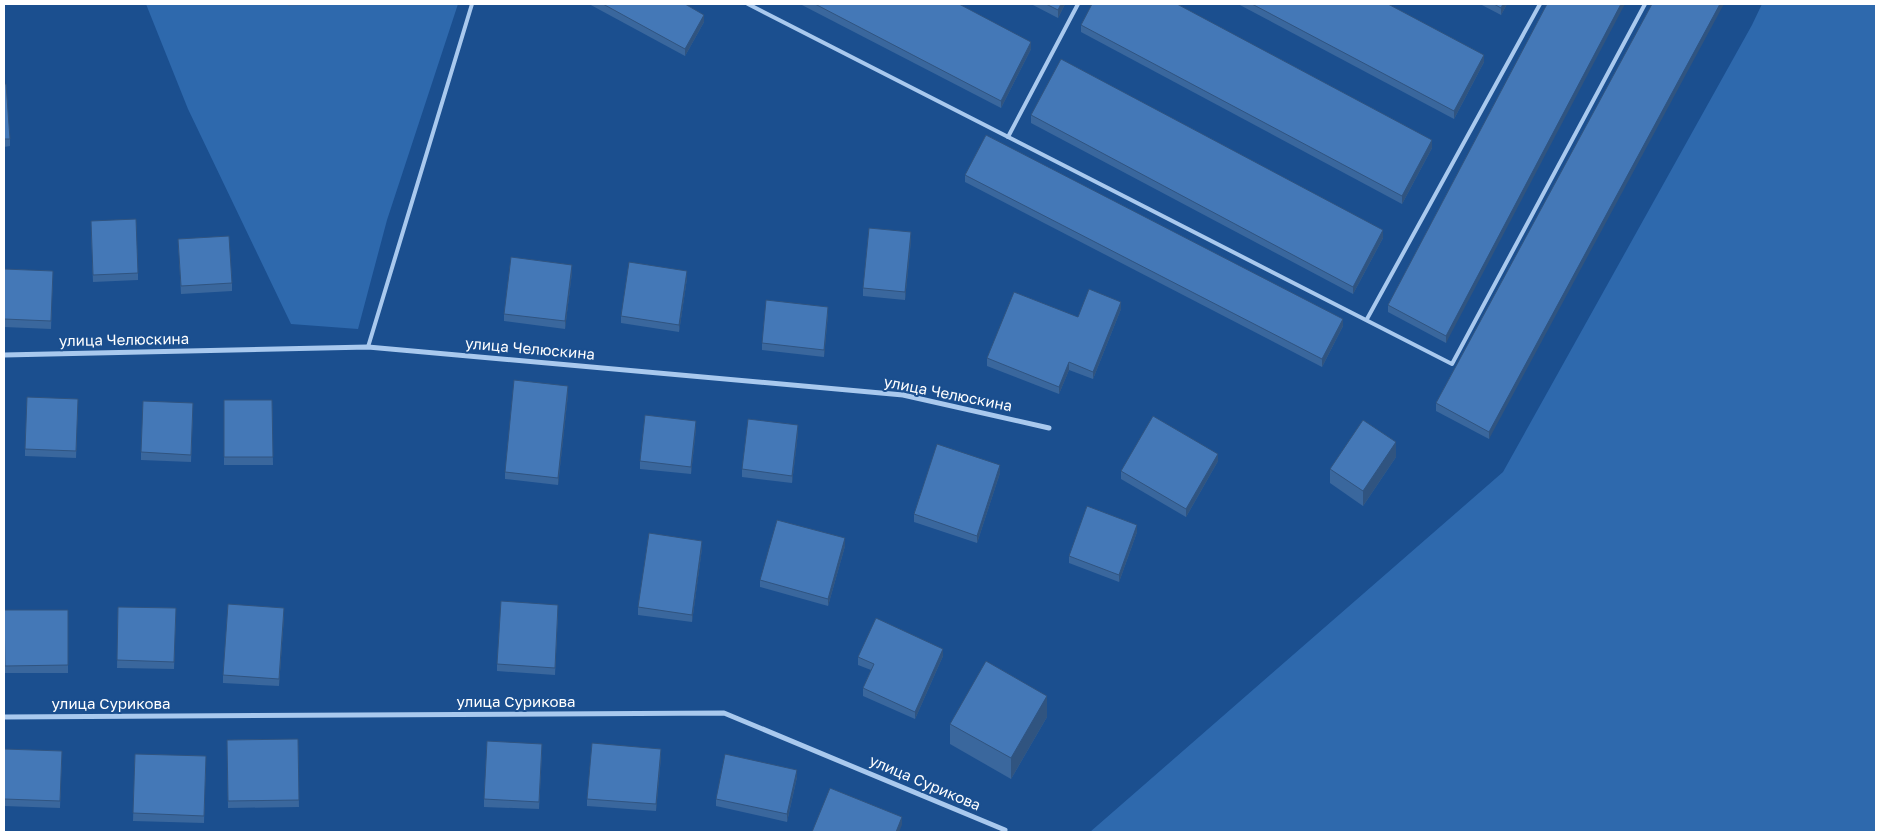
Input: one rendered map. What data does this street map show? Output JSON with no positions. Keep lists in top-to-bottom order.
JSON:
{
  "streets": {
    "street": ["улица Челюскина", "улица Сурикова"]
  }
}
